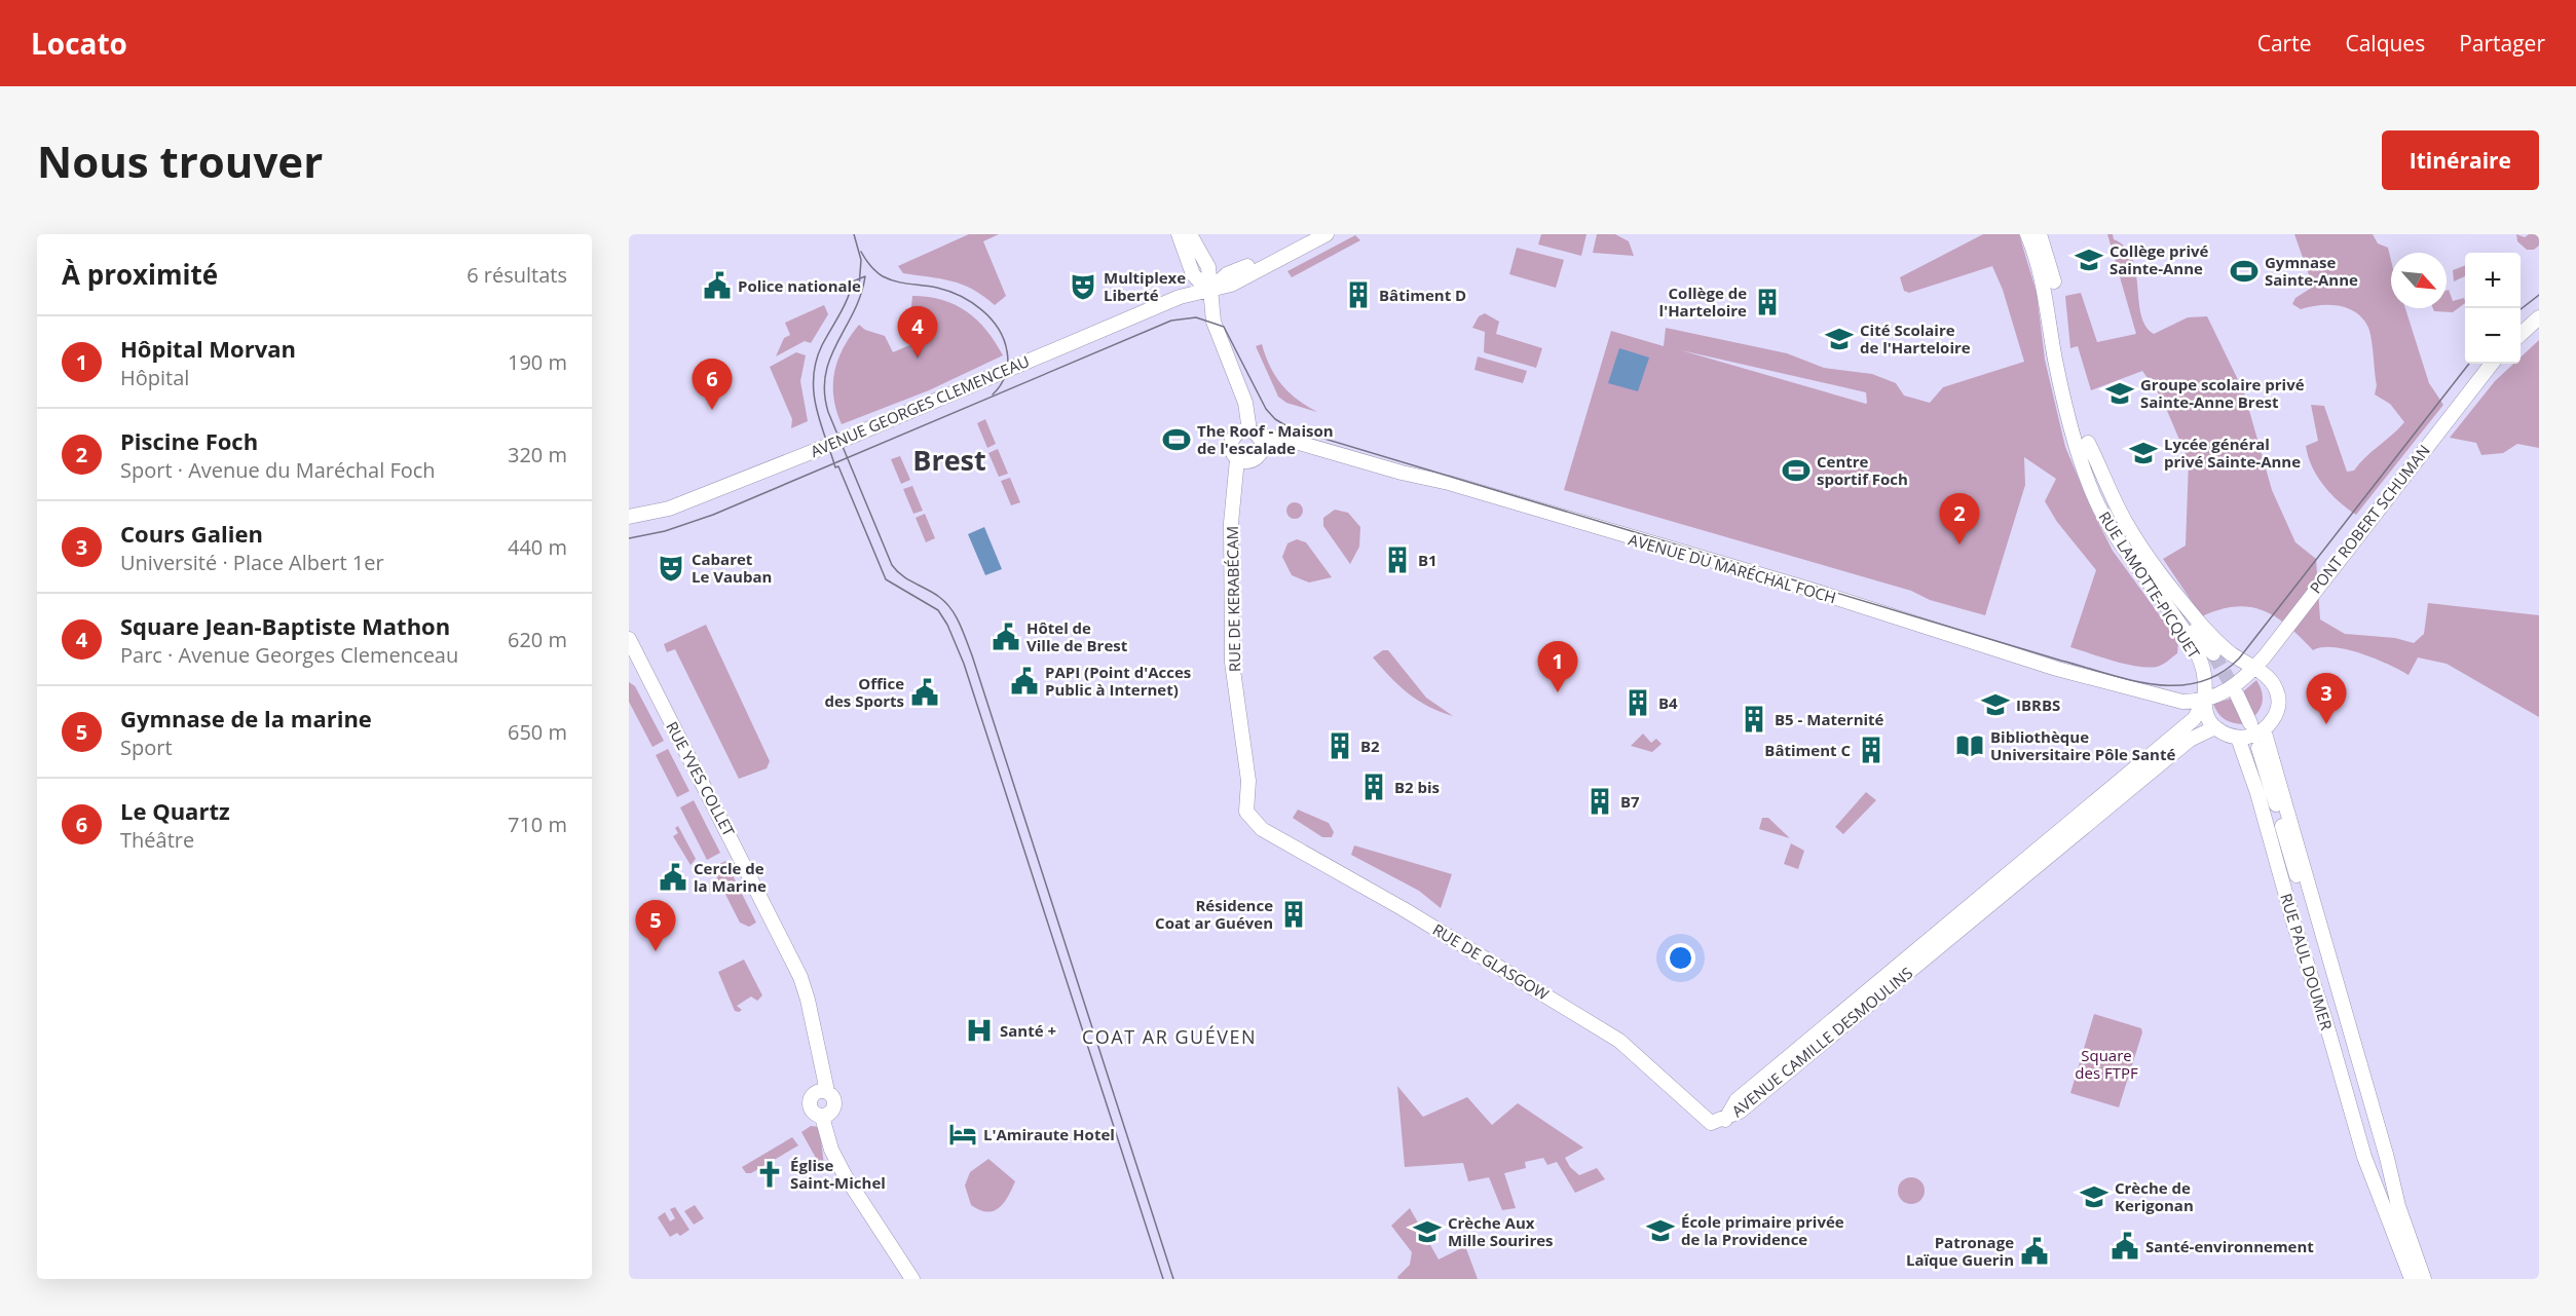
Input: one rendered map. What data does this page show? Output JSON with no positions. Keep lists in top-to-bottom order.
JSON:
{
  "streets": {
    "main road": [
      "AVENUE GEORGES CLEMENCEAU",
      "PONT ROBERT SCHUMAN",
      "AVENUE DU MARÉCHAL FOCH",
      "RUE LAMOTTE-PICQUET",
      "RUE DE KERABÉCAM",
      "RUE YVES COLLET",
      "RUE DE GLASGOW",
      "RUE PAUL DOUMER",
      "AVENUE CAMILLE DESMOULINS"
    ]
  },
  "crossings": [
    ["PONT ROBERT SCHUMAN", "AVENUE DU MARÉCHAL FOCH"],
    ["PONT ROBERT SCHUMAN", "RUE LAMOTTE-PICQUET"],
    ["PONT ROBERT SCHUMAN", "AVENUE CAMILLE DESMOULINS"],
    ["AVENUE DU MARÉCHAL FOCH", "RUE LAMOTTE-PICQUET"],
    ["AVENUE DU MARÉCHAL FOCH", "RUE DE KERABÉCAM"],
    ["AVENUE DU MARÉCHAL FOCH", "AVENUE CAMILLE DESMOULINS"],
    ["RUE LAMOTTE-PICQUET", "AVENUE CAMILLE DESMOULINS"],
    ["RUE DE KERABÉCAM", "RUE DE GLASGOW"],
    ["RUE DE GLASGOW", "AVENUE CAMILLE DESMOULINS"]
  ],
  "districts": ["Brest", "COAT AR GUÉVEN"],
  "parks": ["Square des FTPF"],
  "places": {
    "school or university": [
      "Collège privé Sainte-Anne",
      "Cité Scolaire de l'Harteloire",
      "Groupe scolaire privé Sainte-Anne Brest",
      "Lycée général privé Sainte-Anne",
      "IBRBS",
      "Crèche de Kerigonan",
      "École primaire privée de la Providence",
      "Crèche Aux Mille Sourires"
    ],
    "sports": ["Gymnase Sainte-Anne", "The Roof - Maison de l'escalade", "Centre sportif Foch"],
    "public building": [
      "Police nationale",
      "Hôtel de Ville de Brest",
      "PAPI (Point d'Acces Public à Internet)",
      "Office des Sports",
      "Cercle de la Marine",
      "Santé-environnement",
      "Patronage Laïque Guerin"
    ],
    "theatre": ["Multiplexe Liberté", "Cabaret Le Vauban"],
    "building": [
      "Bâtiment D",
      "Collège de l'Harteloire",
      "B1",
      "B4",
      "B5 - Maternité",
      "B2",
      "Bâtiment C",
      "B2 bis",
      "B7",
      "Résidence Coat ar Guéven"
    ],
    "library": ["Bibliothèque Universitaire Pôle Santé"],
    "hospital": ["Santé +"],
    "hotel": ["L'Amiraute Hotel"],
    "church": ["Église Saint-Michel"]
  },
  "north": "bottom right",
  "page": {
    "header": "Locato",
    "nav": ["Carte", "Calques", "Partager"],
    "buttons": "Itinéraire",
    "title": "Nous trouver",
    "heading": ["À proximité", "6 résultats"],
    "map_buttons": ["+", "−"],
    "pins": [
      "4",
      "6",
      "2",
      "1",
      "3",
      "5"
    ],
    "list": [
      {
        "mark": "1",
        "name": "Hôpital Morvan",
        "note": "Hôpital",
        "value": "190 m"
      },
      {
        "mark": "2",
        "name": "Piscine Foch",
        "note": "Sport · Avenue du Maréchal Foch",
        "value": "320 m"
      },
      {
        "mark": "3",
        "name": "Cours Galien",
        "note": "Université · Place Albert 1er",
        "value": "440 m"
      },
      {
        "mark": "4",
        "name": "Square Jean-Baptiste Mathon",
        "note": "Parc · Avenue Georges Clemenceau",
        "value": "620 m"
      },
      {
        "mark": "5",
        "name": "Gymnase de la marine",
        "note": "Sport",
        "value": "650 m"
      },
      {
        "mark": "6",
        "name": "Le Quartz",
        "note": "Théâtre",
        "value": "710 m"
      }
    ]
  }
}
